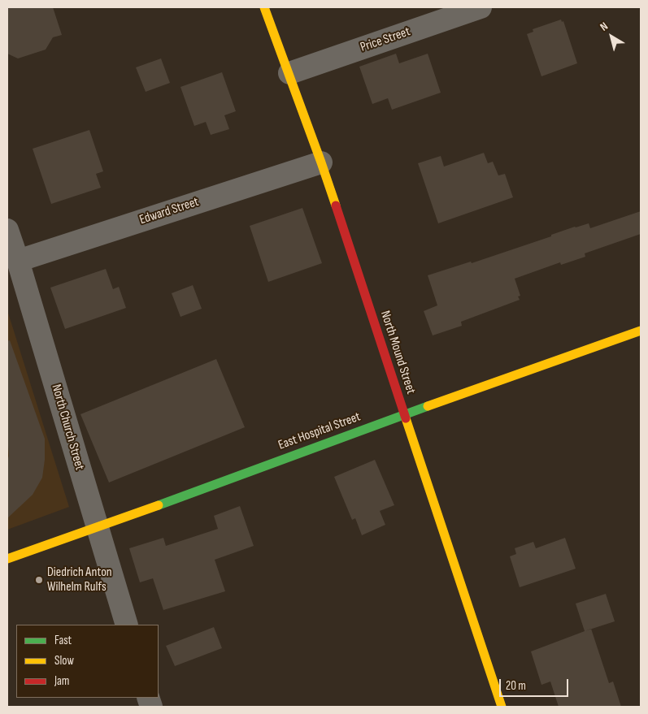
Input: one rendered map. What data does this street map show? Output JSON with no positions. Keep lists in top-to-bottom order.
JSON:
{
  "streets": {
    "street": [
      "Price Street",
      "Edward Street",
      "North Mound Street",
      "North Church Street",
      "East Hospital Street"
    ]
  },
  "crossings": [
    ["Price Street", "North Mound Street"],
    ["Edward Street", "North Mound Street"],
    ["Edward Street", "North Church Street"],
    ["North Mound Street", "East Hospital Street"],
    ["North Church Street", "East Hospital Street"]
  ],
  "places": ["Diedrich Anton Wilhelm Rulfs"],
  "legend": ["Fast", "Slow", "Jam"],
  "scale_bar": "20 m",
  "north": "top left"
}
